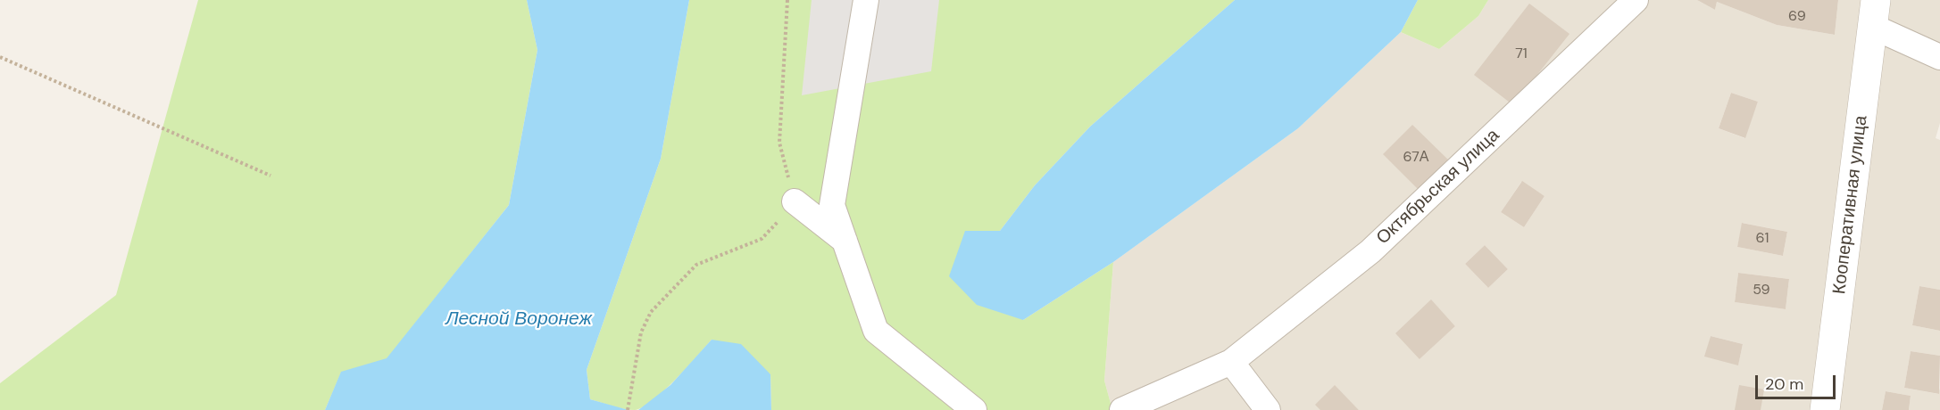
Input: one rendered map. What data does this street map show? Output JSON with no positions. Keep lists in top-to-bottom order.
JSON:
{
  "streets": {
    "street": ["Октябрьская улица", "Кооперативная улица"]
  },
  "water": ["Лесной Воронеж"],
  "house_numbers": [
    "69",
    "71",
    "67А",
    "61",
    "59"
  ],
  "scale_bar": "20 m"
}
